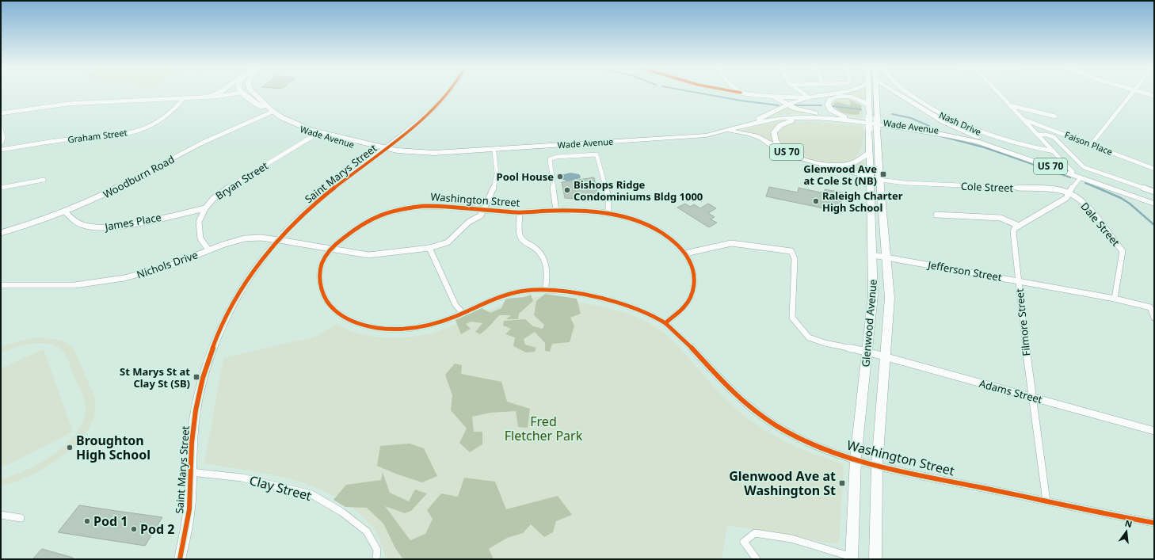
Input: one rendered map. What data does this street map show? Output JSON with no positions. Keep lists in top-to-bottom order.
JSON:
{
  "streets": {
    "main road": [
      "Wade Avenue",
      "US 70",
      "Saint Marys Street",
      "Glenwood Avenue"
    ],
    "street": [
      "Nash Drive",
      "Graham Street",
      "Faison Place",
      "Woodburn Road",
      "Bryan Street",
      "Cole Street",
      "Washington Street",
      "James Place",
      "Dale Street",
      "Nichols Drive",
      "Jefferson Street",
      "Filmore Street",
      "Adams Street",
      "Clay Street"
    ]
  },
  "crossings": [
    ["Wade Avenue", "US 70"],
    ["Wade Avenue", "Saint Marys Street"],
    ["Wade Avenue", "Woodburn Road"],
    ["Wade Avenue", "Bryan Street"],
    ["US 70", "Glenwood Avenue"],
    ["Saint Marys Street", "Nichols Drive"],
    ["Saint Marys Street", "Clay Street"],
    ["Woodburn Road", "James Place"],
    ["Bryan Street", "James Place"],
    ["Bryan Street", "Nichols Drive"],
    ["Cole Street", "Dale Street"],
    ["Cole Street", "Glenwood Avenue"],
    ["Washington Street", "Nichols Drive"],
    ["Washington Street", "Filmore Street"],
    ["Washington Street", "Glenwood Avenue"],
    ["Washington Street", "Adams Street"],
    ["Dale Street", "Jefferson Street"],
    ["Jefferson Street", "Filmore Street"],
    ["Jefferson Street", "Glenwood Avenue"],
    ["Filmore Street", "Adams Street"],
    ["Glenwood Avenue", "Adams Street"]
  ],
  "parks": ["Fred Fletcher Park"],
  "places": {
    "transit": ["Glenwood Ave at Cole St (NB)", "St Marys St at Clay St (SB)", "Glenwood Ave at Washington St"],
    "other": [
      "Pool House",
      "Bishops Ridge Condominiums Bldg 1000",
      "Raleigh Charter High School",
      "Broughton High School",
      "Pod 1",
      "Pod 2"
    ]
  },
  "north": "top"
}
